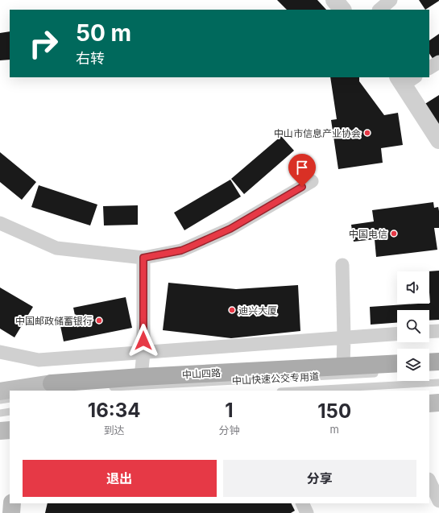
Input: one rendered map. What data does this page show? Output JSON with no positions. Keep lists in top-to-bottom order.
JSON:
{
  "streets": {
    "main road": ["中山四路"],
    "lane": ["中山快速公交专用道"]
  },
  "places": [
    "中山市信息产业协会",
    "中国电信",
    "迪兴大厦",
    "中国邮政储蓄银行"
  ],
  "page": {
    "turn": ["50 m", "右转"],
    "eta": [
      "16:34",
      "到达",
      "1",
      "分钟",
      "150",
      "m"
    ],
    "buttons": ["退出", "分享"]
  }
}
